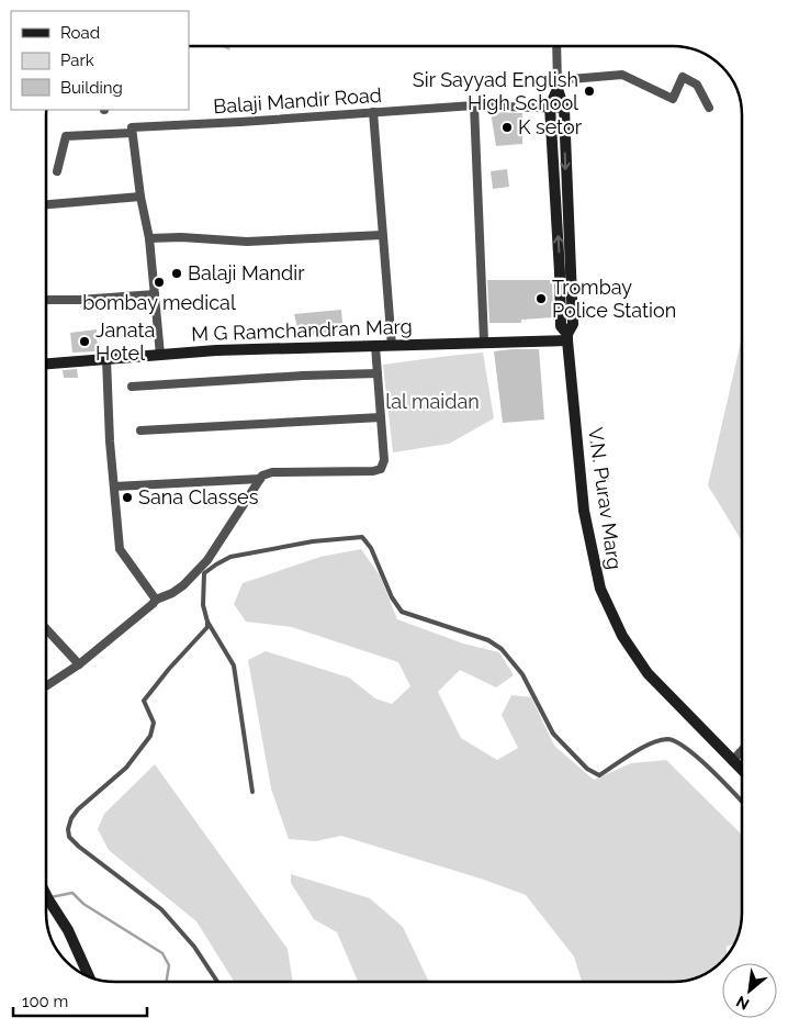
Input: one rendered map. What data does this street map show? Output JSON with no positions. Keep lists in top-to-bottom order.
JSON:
{
  "streets": {
    "street": ["Balaji Mandir Road", "M G Ramchandran Marg", "V.N. Purav Marg"]
  },
  "crossings": [
    ["Balaji Mandir Road", "V.N. Purav Marg"],
    ["M G Ramchandran Marg", "V.N. Purav Marg"]
  ],
  "parks": ["lal maidan"],
  "places": [
    "Sir Sayyad English High School",
    "K setor",
    "Balaji Mandir",
    "bombay medical",
    "Trombay Police Station",
    "Janata Hotel",
    "Sana Classes"
  ],
  "legend": ["Road", "Park", "Building"],
  "scale_bar": "100 m",
  "north": "bottom left"
}
